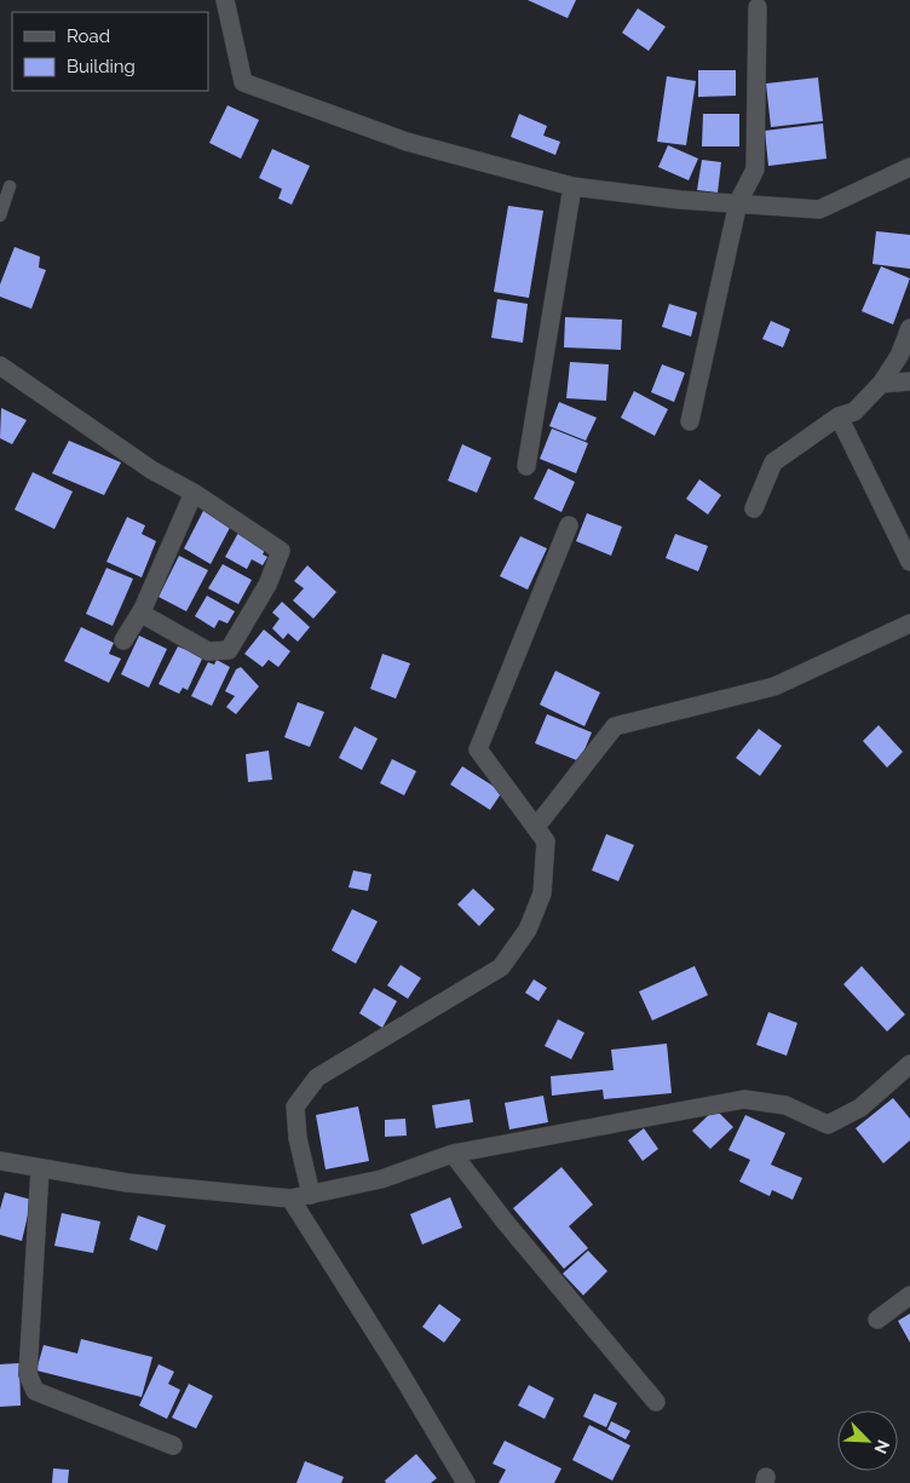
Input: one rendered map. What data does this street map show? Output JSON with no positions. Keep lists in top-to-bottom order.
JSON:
{
  "legend": ["Road", "Building"],
  "north": "bottom right"
}
